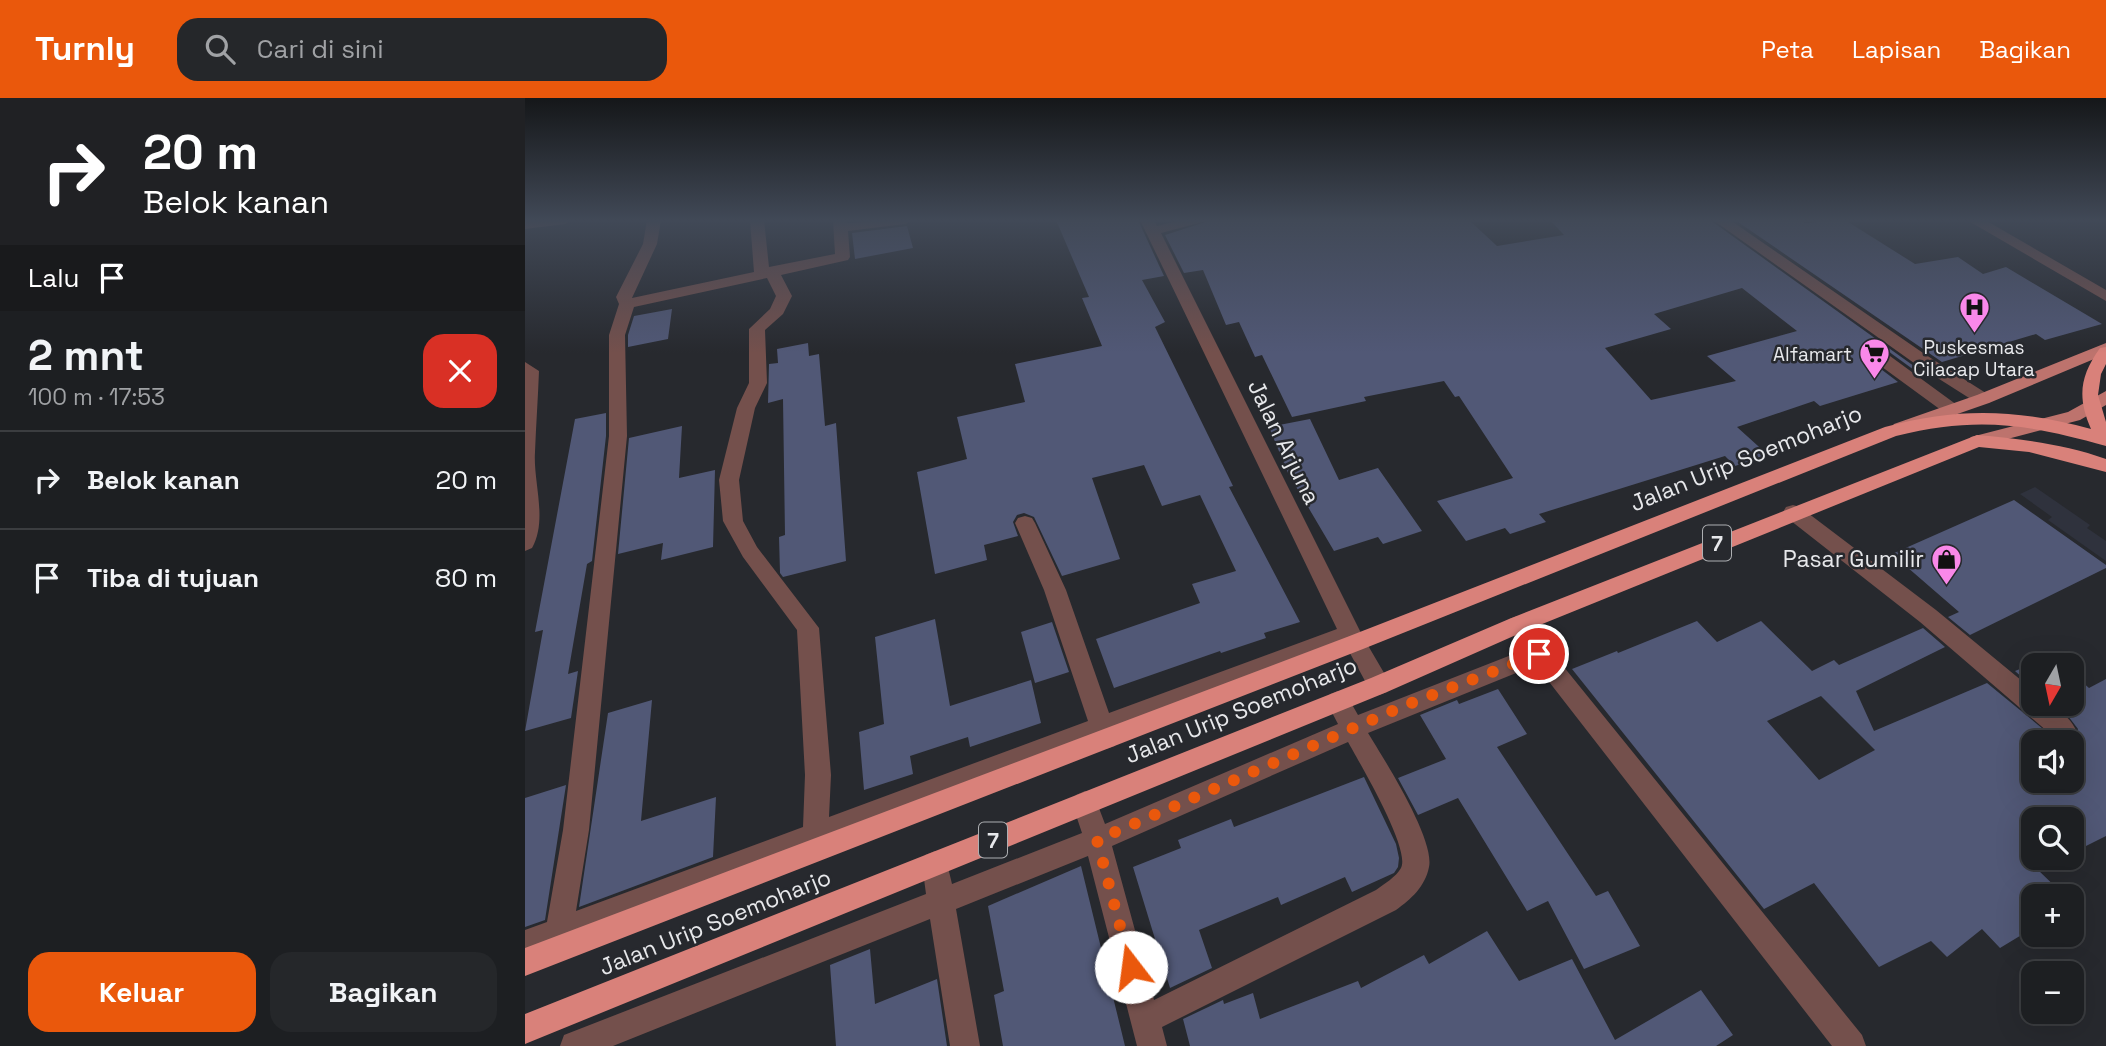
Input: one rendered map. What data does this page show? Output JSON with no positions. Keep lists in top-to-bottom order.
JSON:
{
  "streets": {
    "highway": ["Jalan Urip Soemoharjo", "7"],
    "street": ["Jalan Arjuna"]
  },
  "crossings": [
    ["Jalan Arjuna", "Jalan Urip Soemoharjo"],
    ["Jalan Urip Soemoharjo", "7"]
  ],
  "places": {
    "hospital": ["Puskesmas Cilacap Utara"],
    "supermarket": ["Alfamart"],
    "shop": ["Pasar Gumilir"]
  },
  "north": "bottom",
  "page": {
    "header": "Turnly",
    "search": "Cari di sini",
    "nav": ["Peta", "Lapisan", "Bagikan"],
    "turn": ["20 m", "Belok kanan"],
    "then": "Lalu",
    "heading": ["2 mnt", "100 m · 17:53"],
    "list": [
      {
        "name": "Belok kanan",
        "value": "20 m"
      },
      {
        "name": "Tiba di tujuan",
        "value": "80 m"
      }
    ],
    "map_buttons": ["+", "−"],
    "buttons": ["Keluar", "Bagikan"]
  }
}
